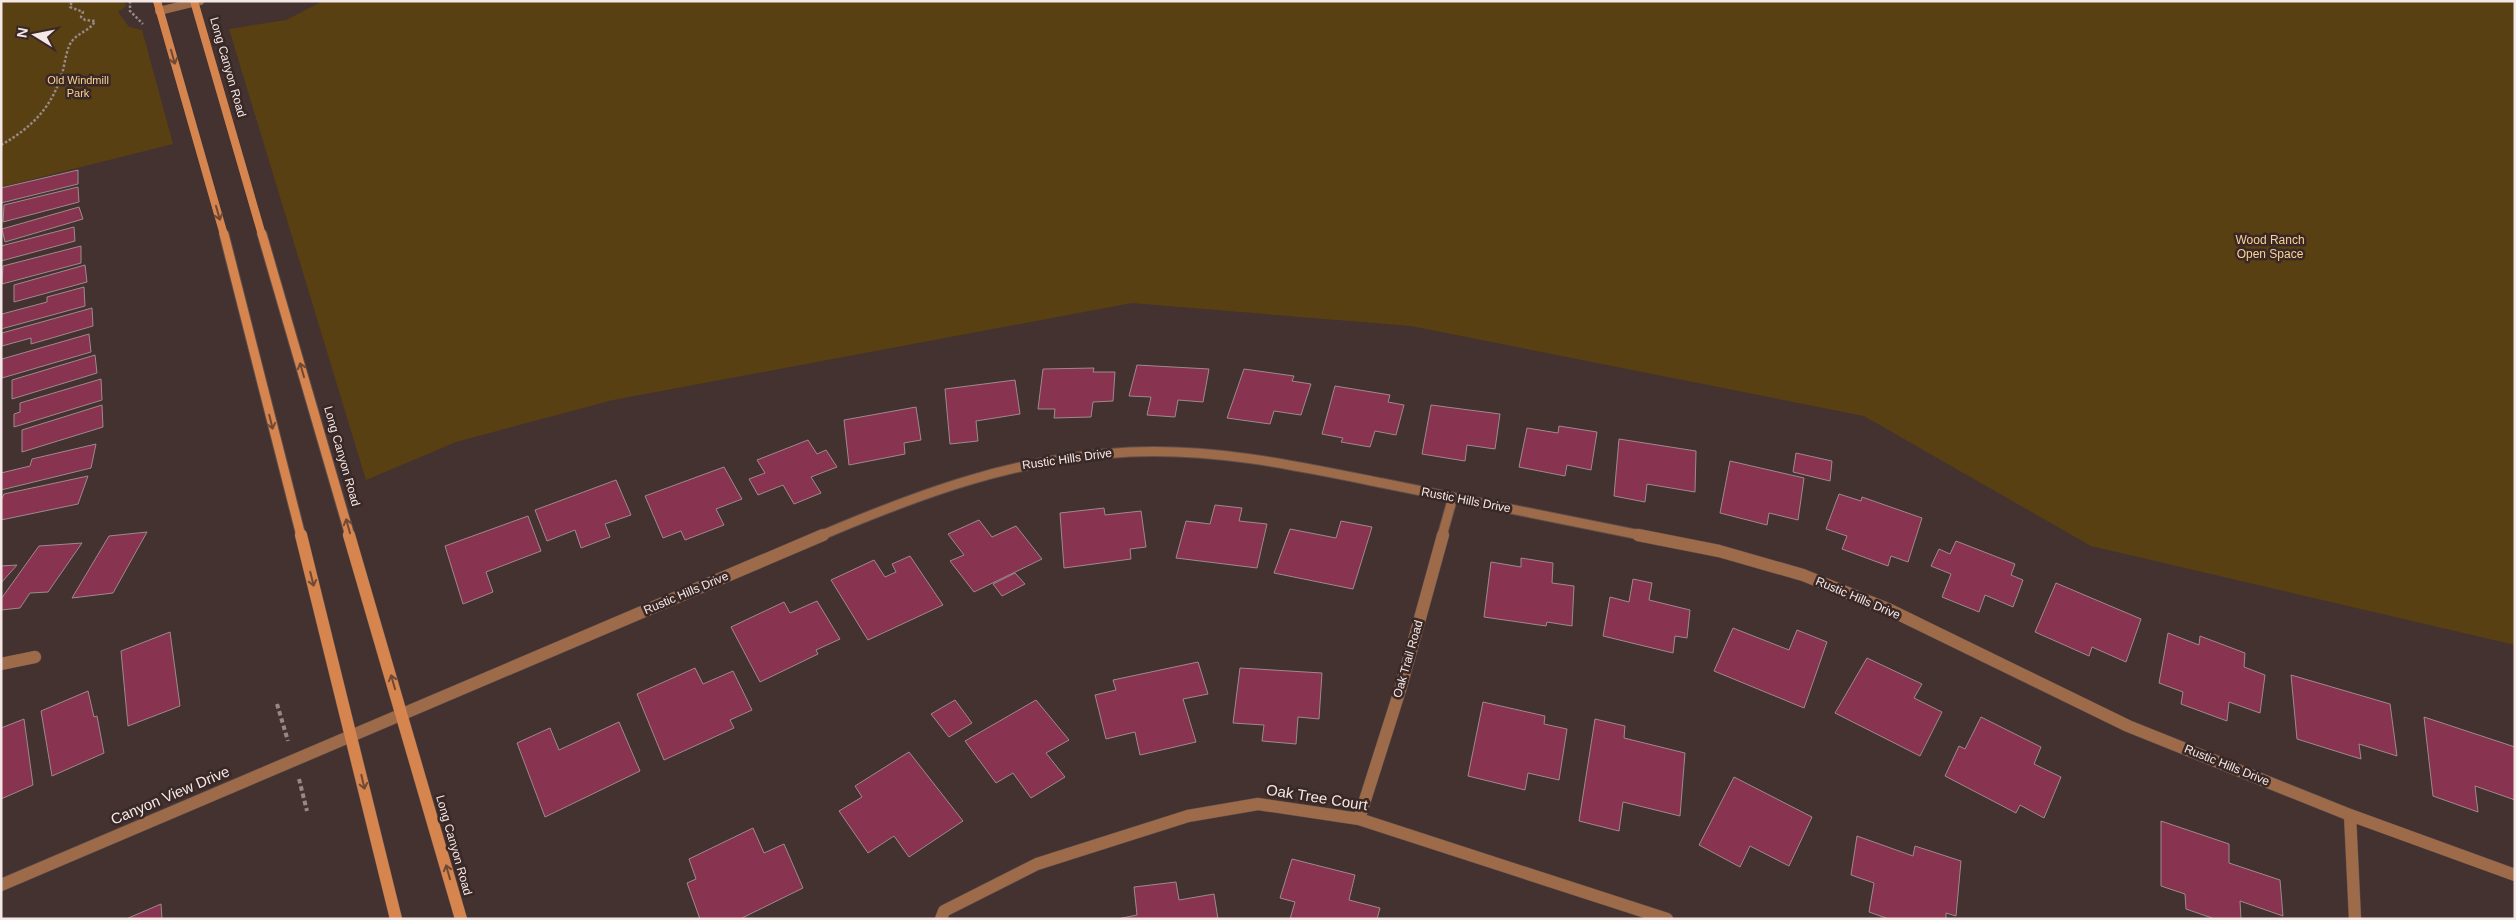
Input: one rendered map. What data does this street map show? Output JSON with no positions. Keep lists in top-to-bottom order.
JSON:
{
  "streets": {
    "main road": ["Long Canyon Road"],
    "street": [
      "Rustic Hills Drive",
      "Oak Trail Road",
      "Canyon View Drive",
      "Oak Tree Court"
    ]
  },
  "crossings": [
    ["Long Canyon Road", "Rustic Hills Drive"],
    ["Rustic Hills Drive", "Oak Trail Road"],
    ["Rustic Hills Drive", "Canyon View Drive"],
    ["Oak Trail Road", "Oak Tree Court"]
  ],
  "parks": ["Old Windmill Park", "Wood Ranch Open Space"],
  "north": "left"
}
